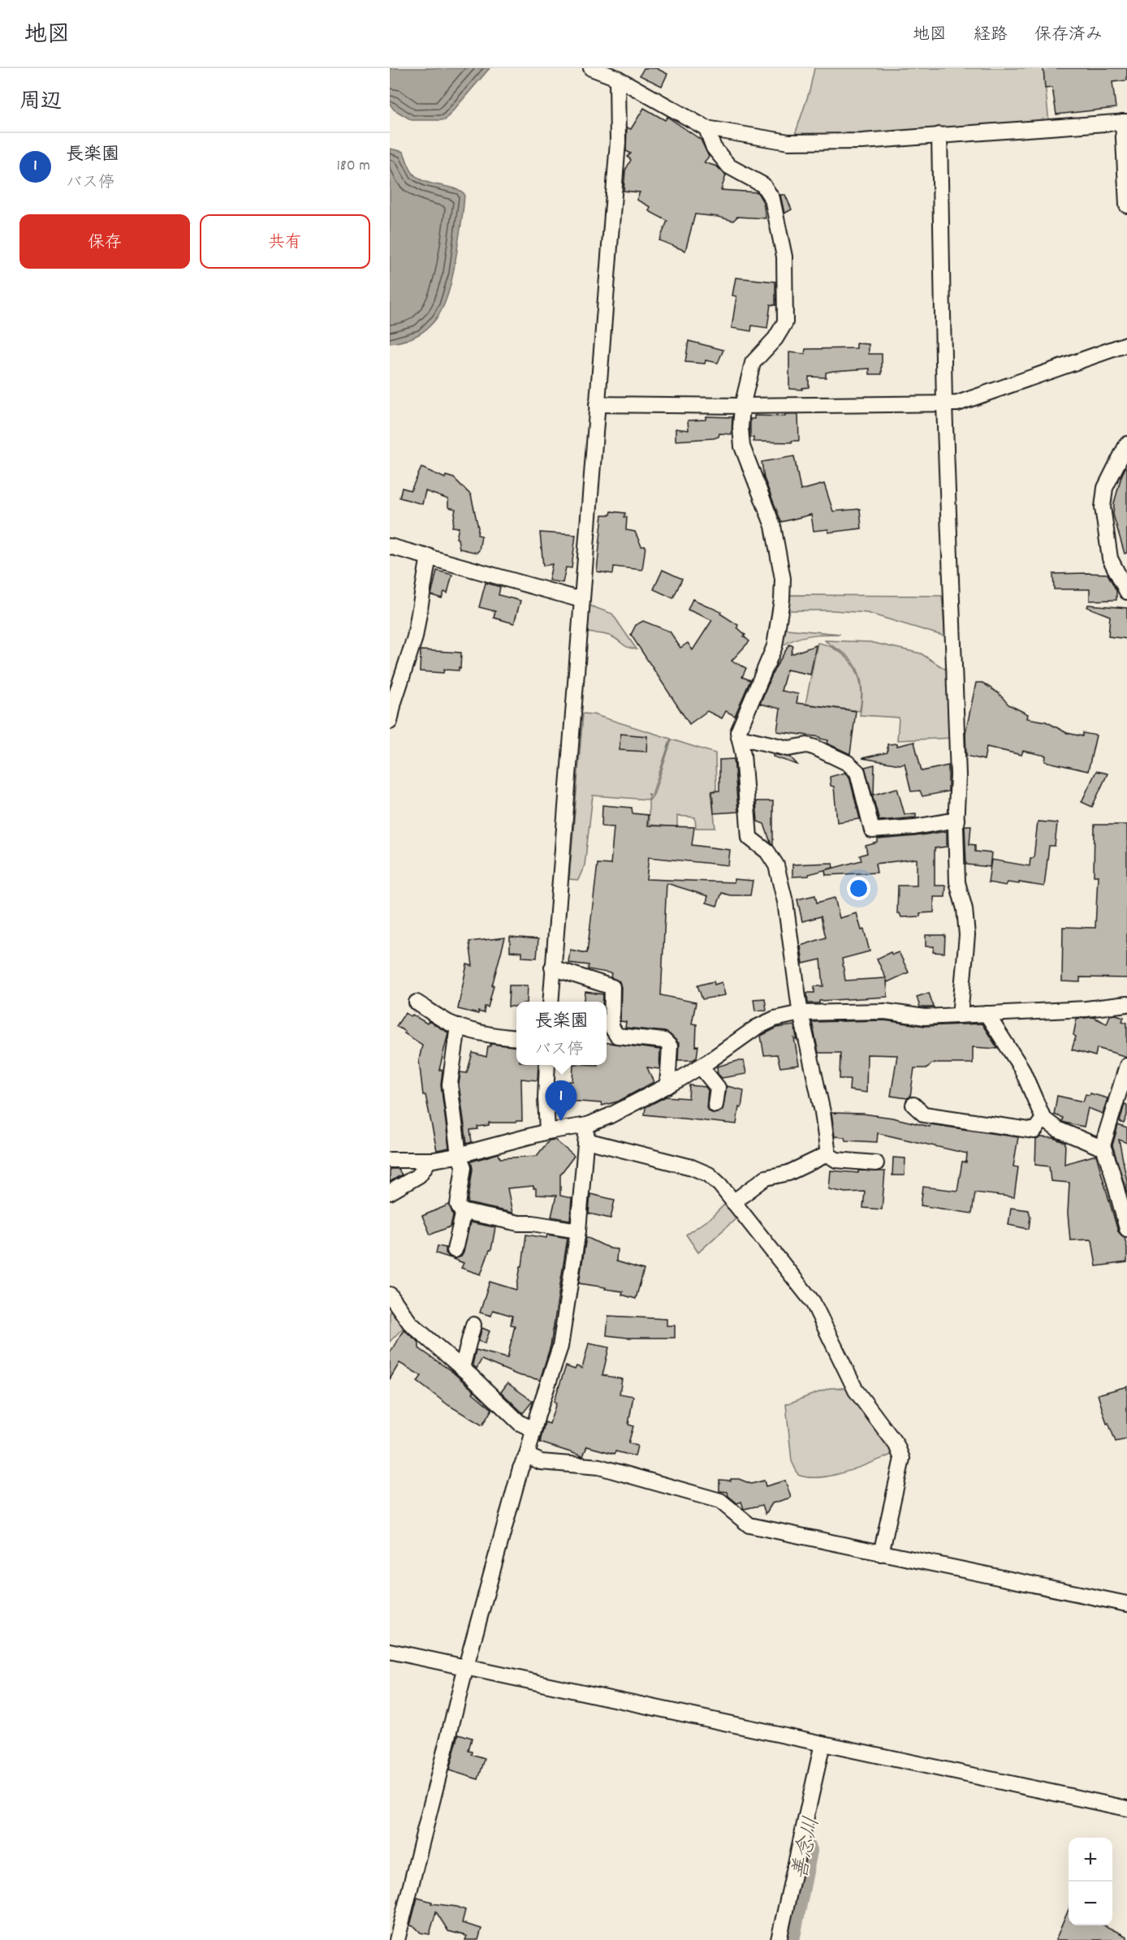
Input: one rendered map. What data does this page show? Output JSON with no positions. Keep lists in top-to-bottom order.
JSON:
{
  "water": ["善念川"],
  "page": {
    "header": "地図",
    "nav": ["地図", "経路", "保存済み"],
    "heading": "周辺",
    "list": [
      {
        "mark": "1",
        "name": "長楽園",
        "note": "バス停",
        "value": "180 m"
      }
    ],
    "buttons": ["保存", "共有"],
    "popup": ["長楽園", "バス停"],
    "pins": "1",
    "map_buttons": ["+", "−"]
  }
}
